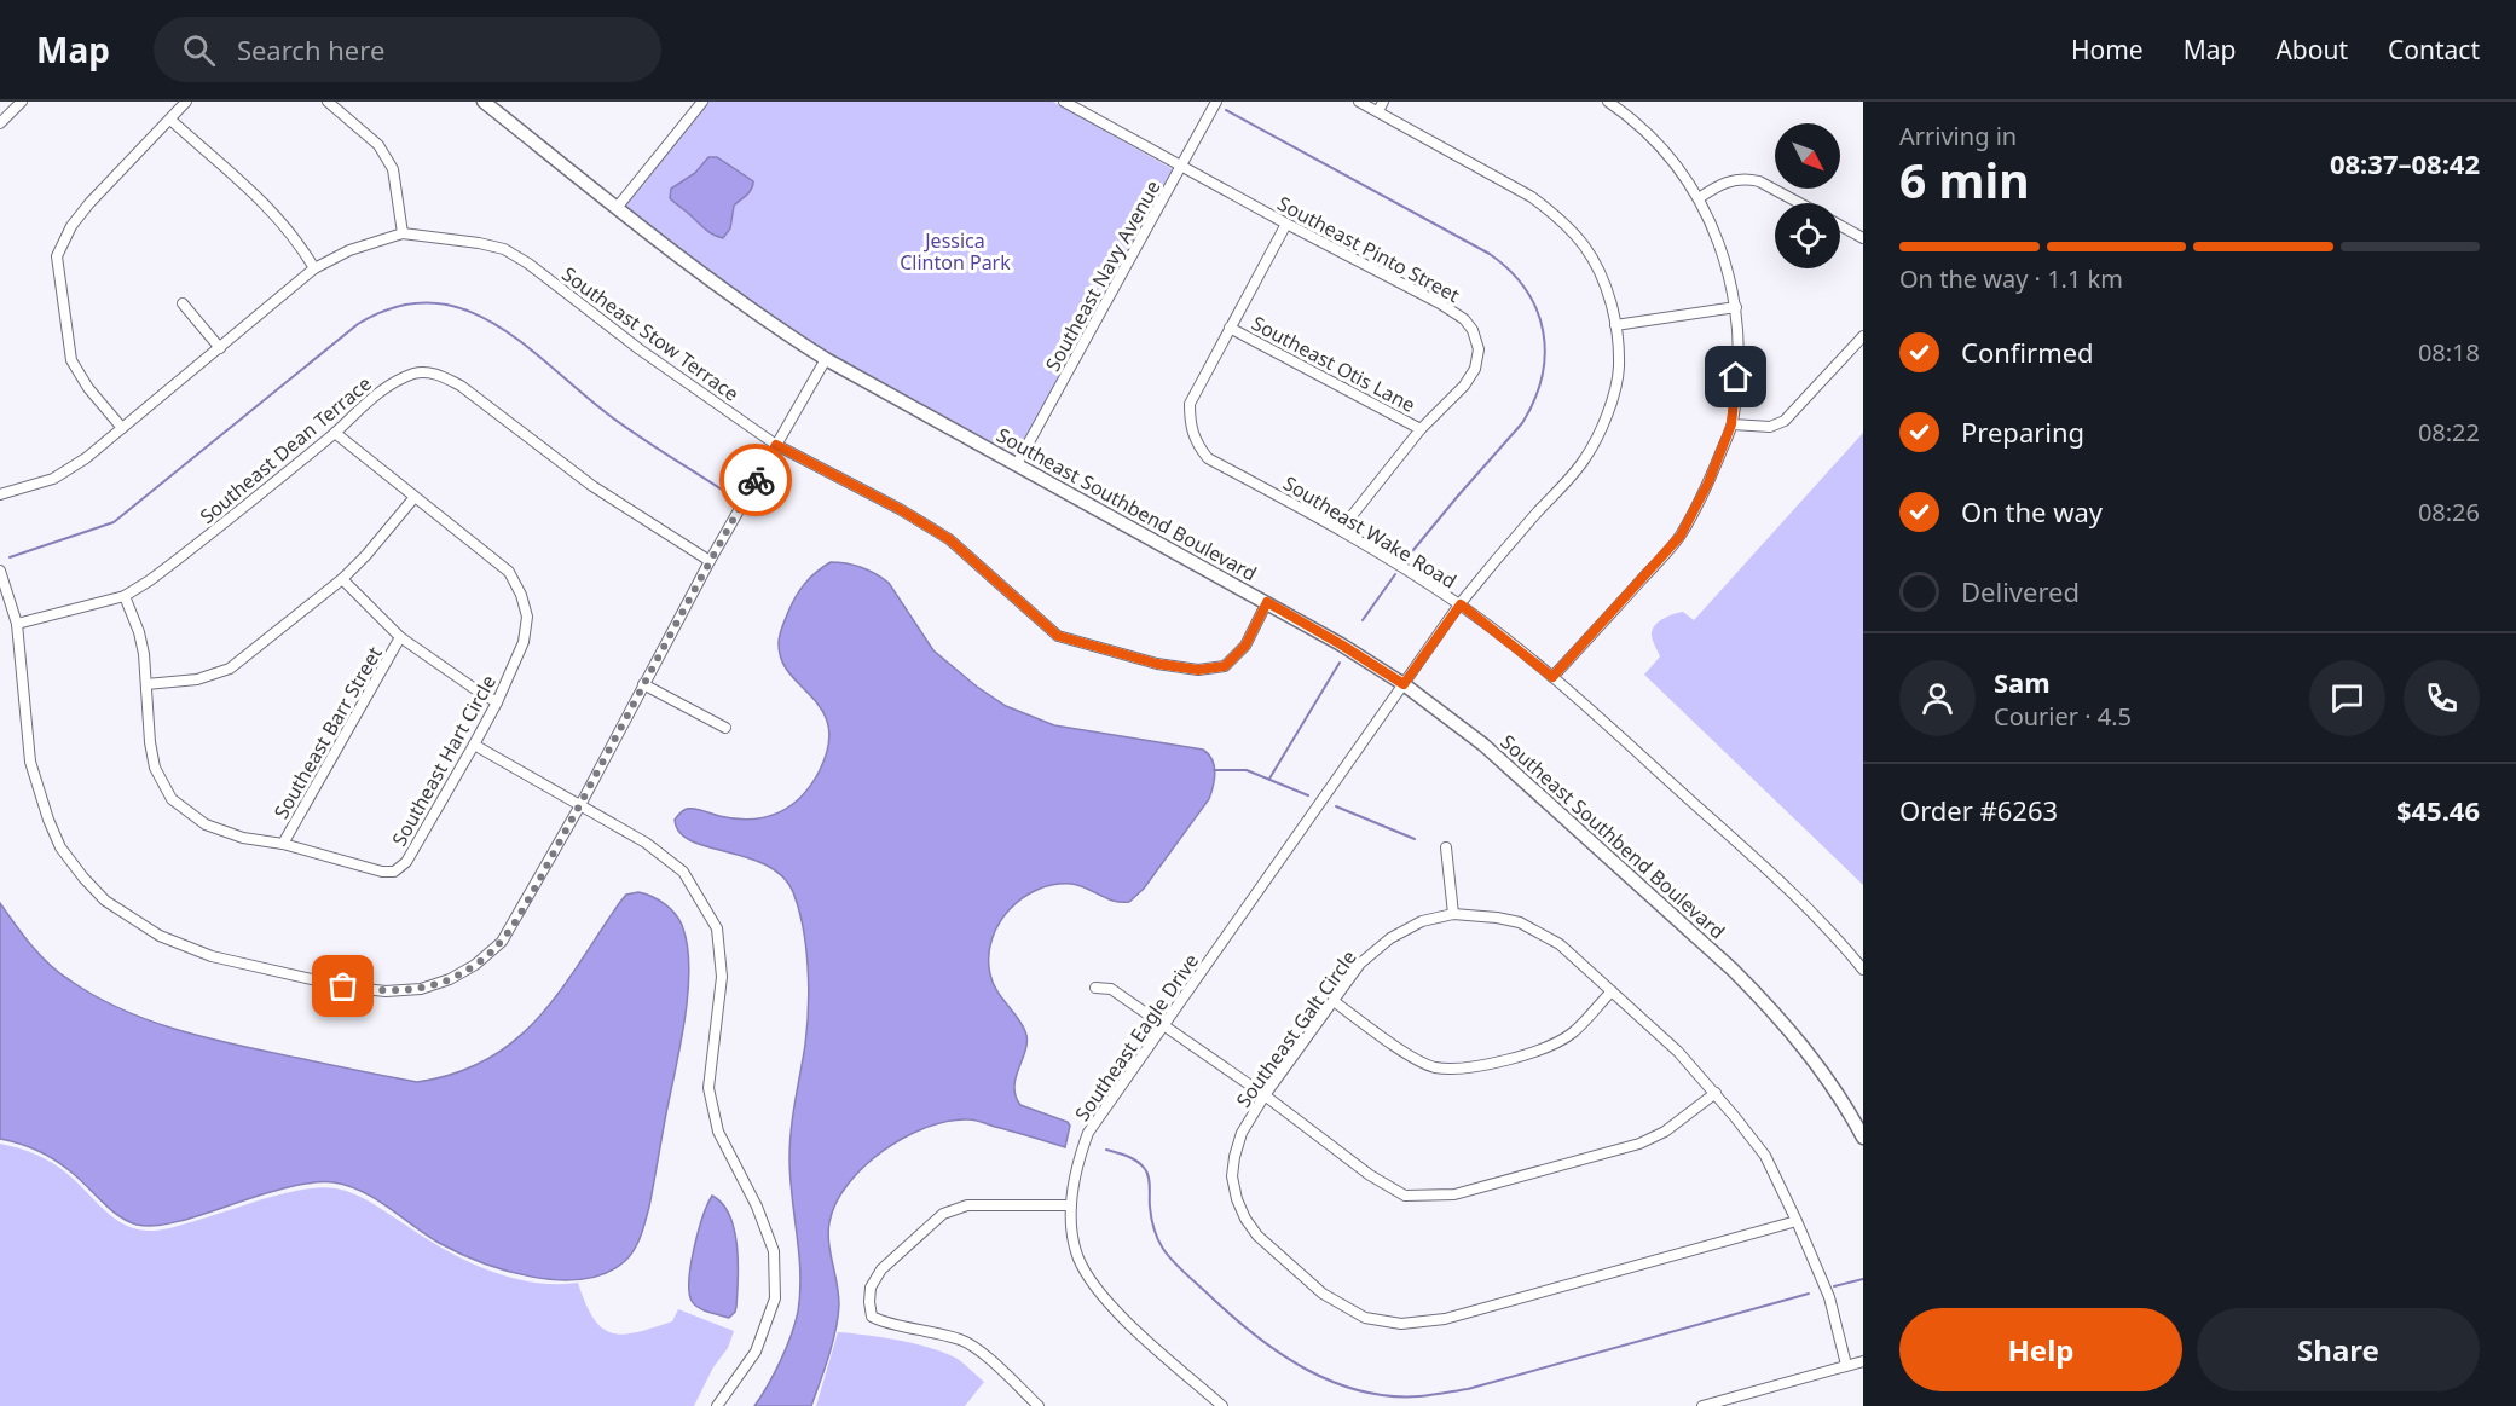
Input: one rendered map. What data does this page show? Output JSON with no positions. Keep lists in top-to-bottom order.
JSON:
{
  "streets": {
    "street": [
      "Southeast Pinto Street",
      "Southeast Navy Avenue",
      "Southeast Stow Terrace",
      "Southeast Otis Lane",
      "Southeast Dean Terrace",
      "Southeast Southbend Boulevard",
      "Southeast Wake Road",
      "Southeast Barr Street",
      "Southeast Hart Circle",
      "Southeast Galt Circle",
      "Southeast Eagle Drive"
    ]
  },
  "crossings": [
    ["Southeast Pinto Street", "Southeast Navy Avenue"],
    ["Southeast Pinto Street", "Southeast Otis Lane"],
    ["Southeast Pinto Street", "Southeast Wake Road"],
    ["Southeast Navy Avenue", "Southeast Southbend Boulevard"],
    ["Southeast Stow Terrace", "Southeast Southbend Boulevard"],
    ["Southeast Otis Lane", "Southeast Wake Road"],
    ["Southeast Dean Terrace", "Southeast Hart Circle"],
    ["Southeast Southbend Boulevard", "Southeast Eagle Drive"],
    ["Southeast Wake Road", "Southeast Eagle Drive"],
    ["Southeast Barr Street", "Southeast Hart Circle"]
  ],
  "parks": ["Jessica Clinton Park"],
  "north": "bottom right",
  "page": {
    "header": "Map",
    "search": "Search here",
    "nav": [
      "Home",
      "Map",
      "About",
      "Contact"
    ],
    "heading": ["6 min", "Arriving in", "08:37–08:42"],
    "panel": [
      "Sam",
      "Courier · 4.5",
      "Order #6263",
      "$45.46"
    ],
    "bar": "On the way · 1.1 km",
    "list": [
      ["Confirmed", "08:18"],
      ["Preparing", "08:22"],
      ["On the way", "08:26"],
      "Delivered"
    ],
    "buttons": ["Help", "Share"]
  }
}
